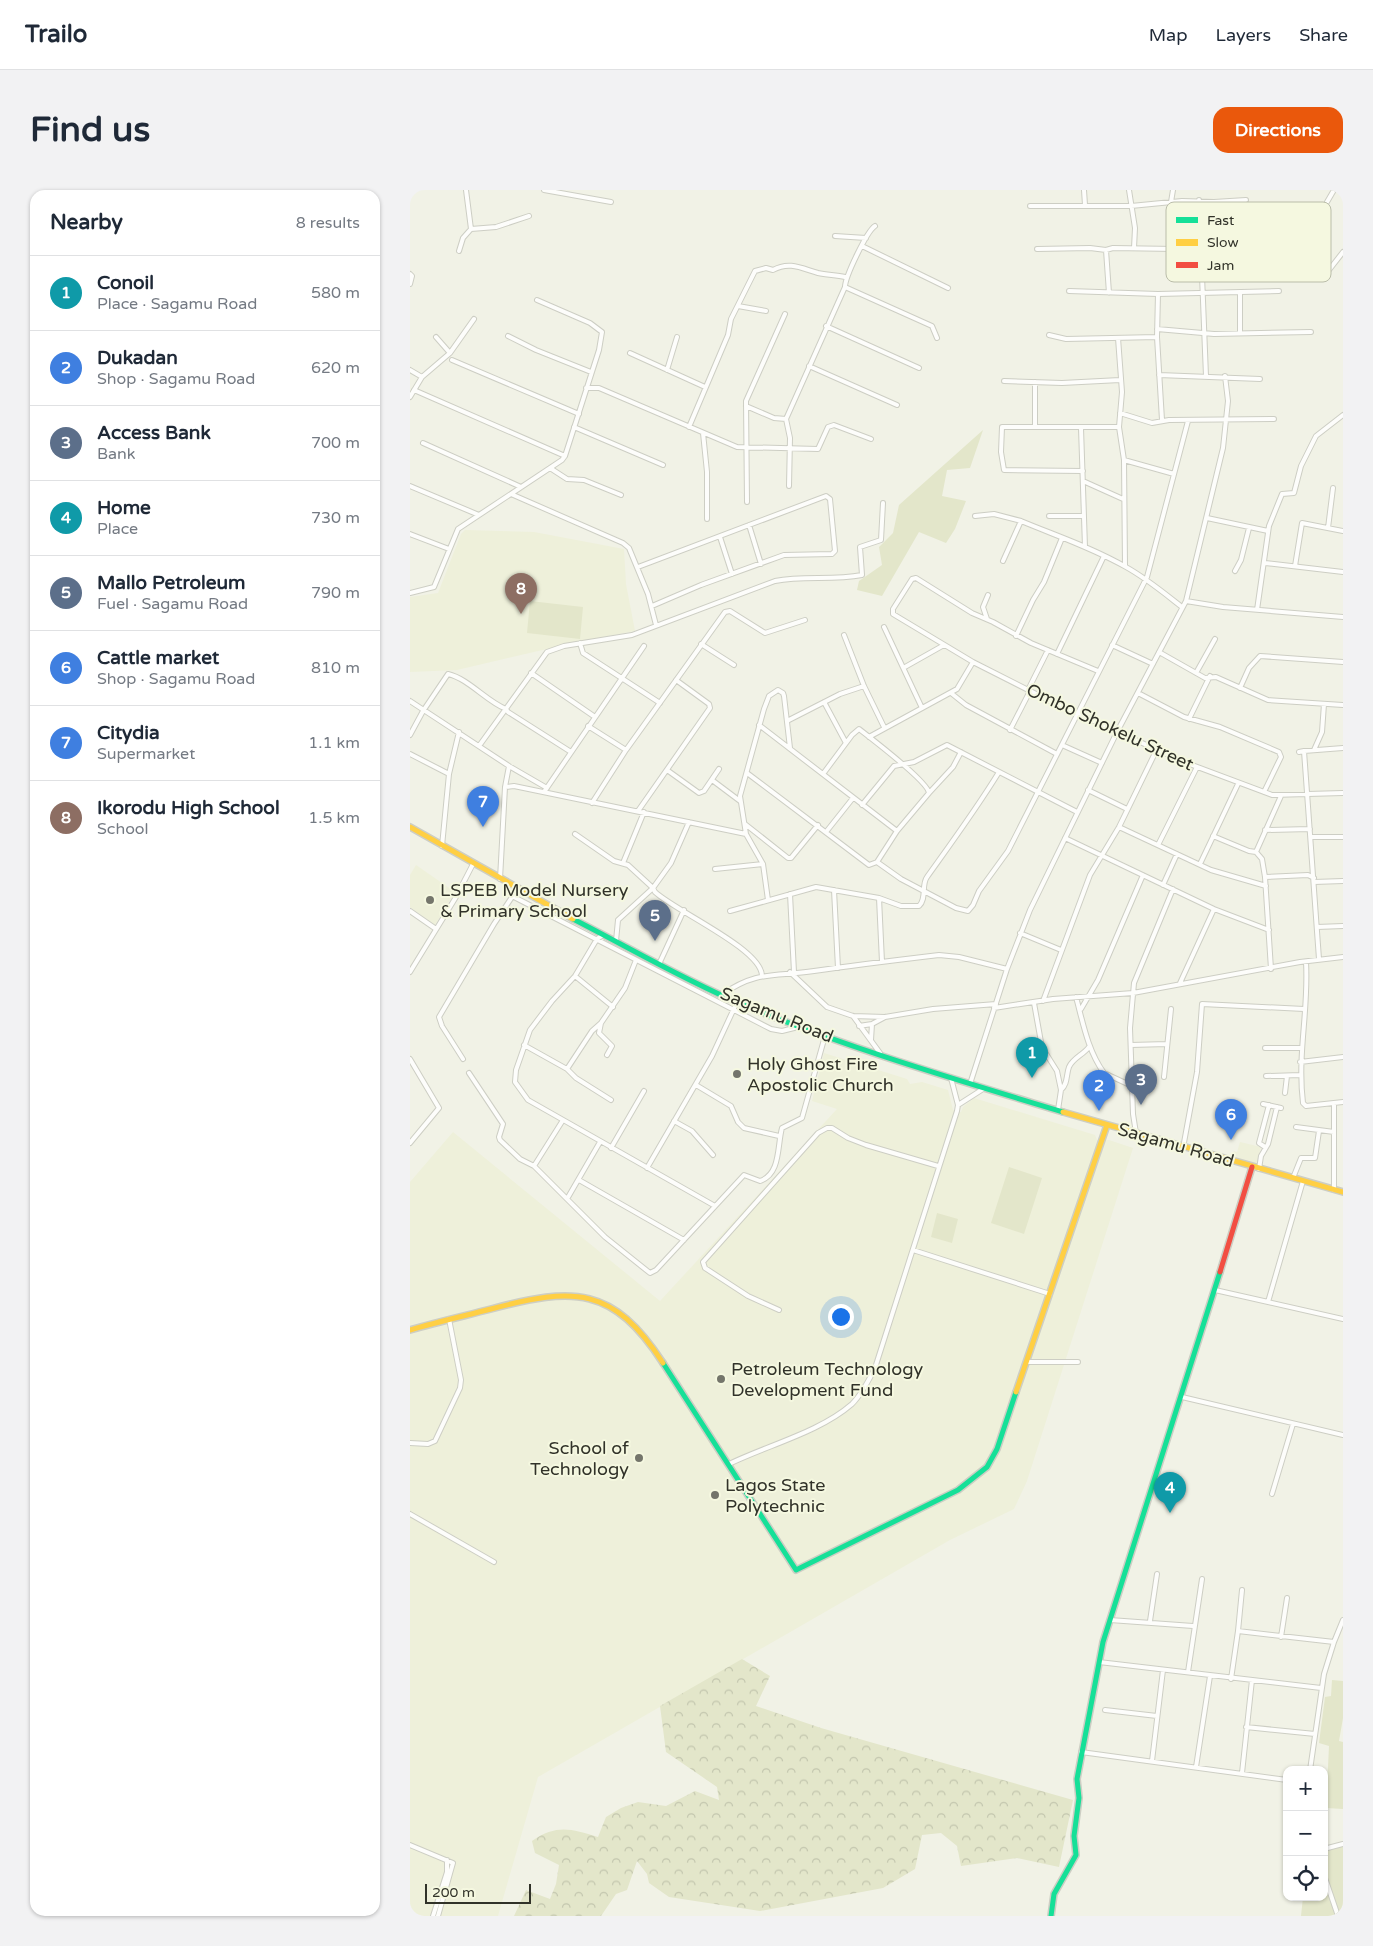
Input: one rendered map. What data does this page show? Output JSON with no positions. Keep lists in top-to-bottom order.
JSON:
{
  "streets": {
    "main road": ["Sagamu Road"],
    "street": ["Ombo Shokelu Street"]
  },
  "places": [
    "LSPEB Model Nursery & Primary School",
    "Holy Ghost Fire Apostolic Church",
    "Petroleum Technology Development Fund",
    "School of Technology",
    "Lagos State Polytechnic"
  ],
  "legend": ["Fast", "Slow", "Jam"],
  "scale_bar": "200 m",
  "page": {
    "header": "Trailo",
    "nav": ["Map", "Layers", "Share"],
    "buttons": "Directions",
    "title": "Find us",
    "heading": ["Nearby", "8 results"],
    "list": [
      {
        "mark": "1",
        "name": "Conoil",
        "note": "Place · Sagamu Road",
        "value": "580 m"
      },
      {
        "mark": "2",
        "name": "Dukadan",
        "note": "Shop · Sagamu Road",
        "value": "620 m"
      },
      {
        "mark": "3",
        "name": "Access Bank",
        "note": "Bank",
        "value": "700 m"
      },
      {
        "mark": "4",
        "name": "Home",
        "note": "Place",
        "value": "730 m"
      },
      {
        "mark": "5",
        "name": "Mallo Petroleum",
        "note": "Fuel · Sagamu Road",
        "value": "790 m"
      },
      {
        "mark": "6",
        "name": "Cattle market",
        "note": "Shop · Sagamu Road",
        "value": "810 m"
      },
      {
        "mark": "7",
        "name": "Citydia",
        "note": "Supermarket",
        "value": "1.1 km"
      },
      {
        "mark": "8",
        "name": "Ikorodu High School",
        "note": "School",
        "value": "1.5 km"
      }
    ],
    "pins": [
      "8",
      "7",
      "5",
      "1",
      "3",
      "2",
      "6",
      "4"
    ],
    "map_buttons": ["+", "−"],
    "scale": "200 m"
  }
}
